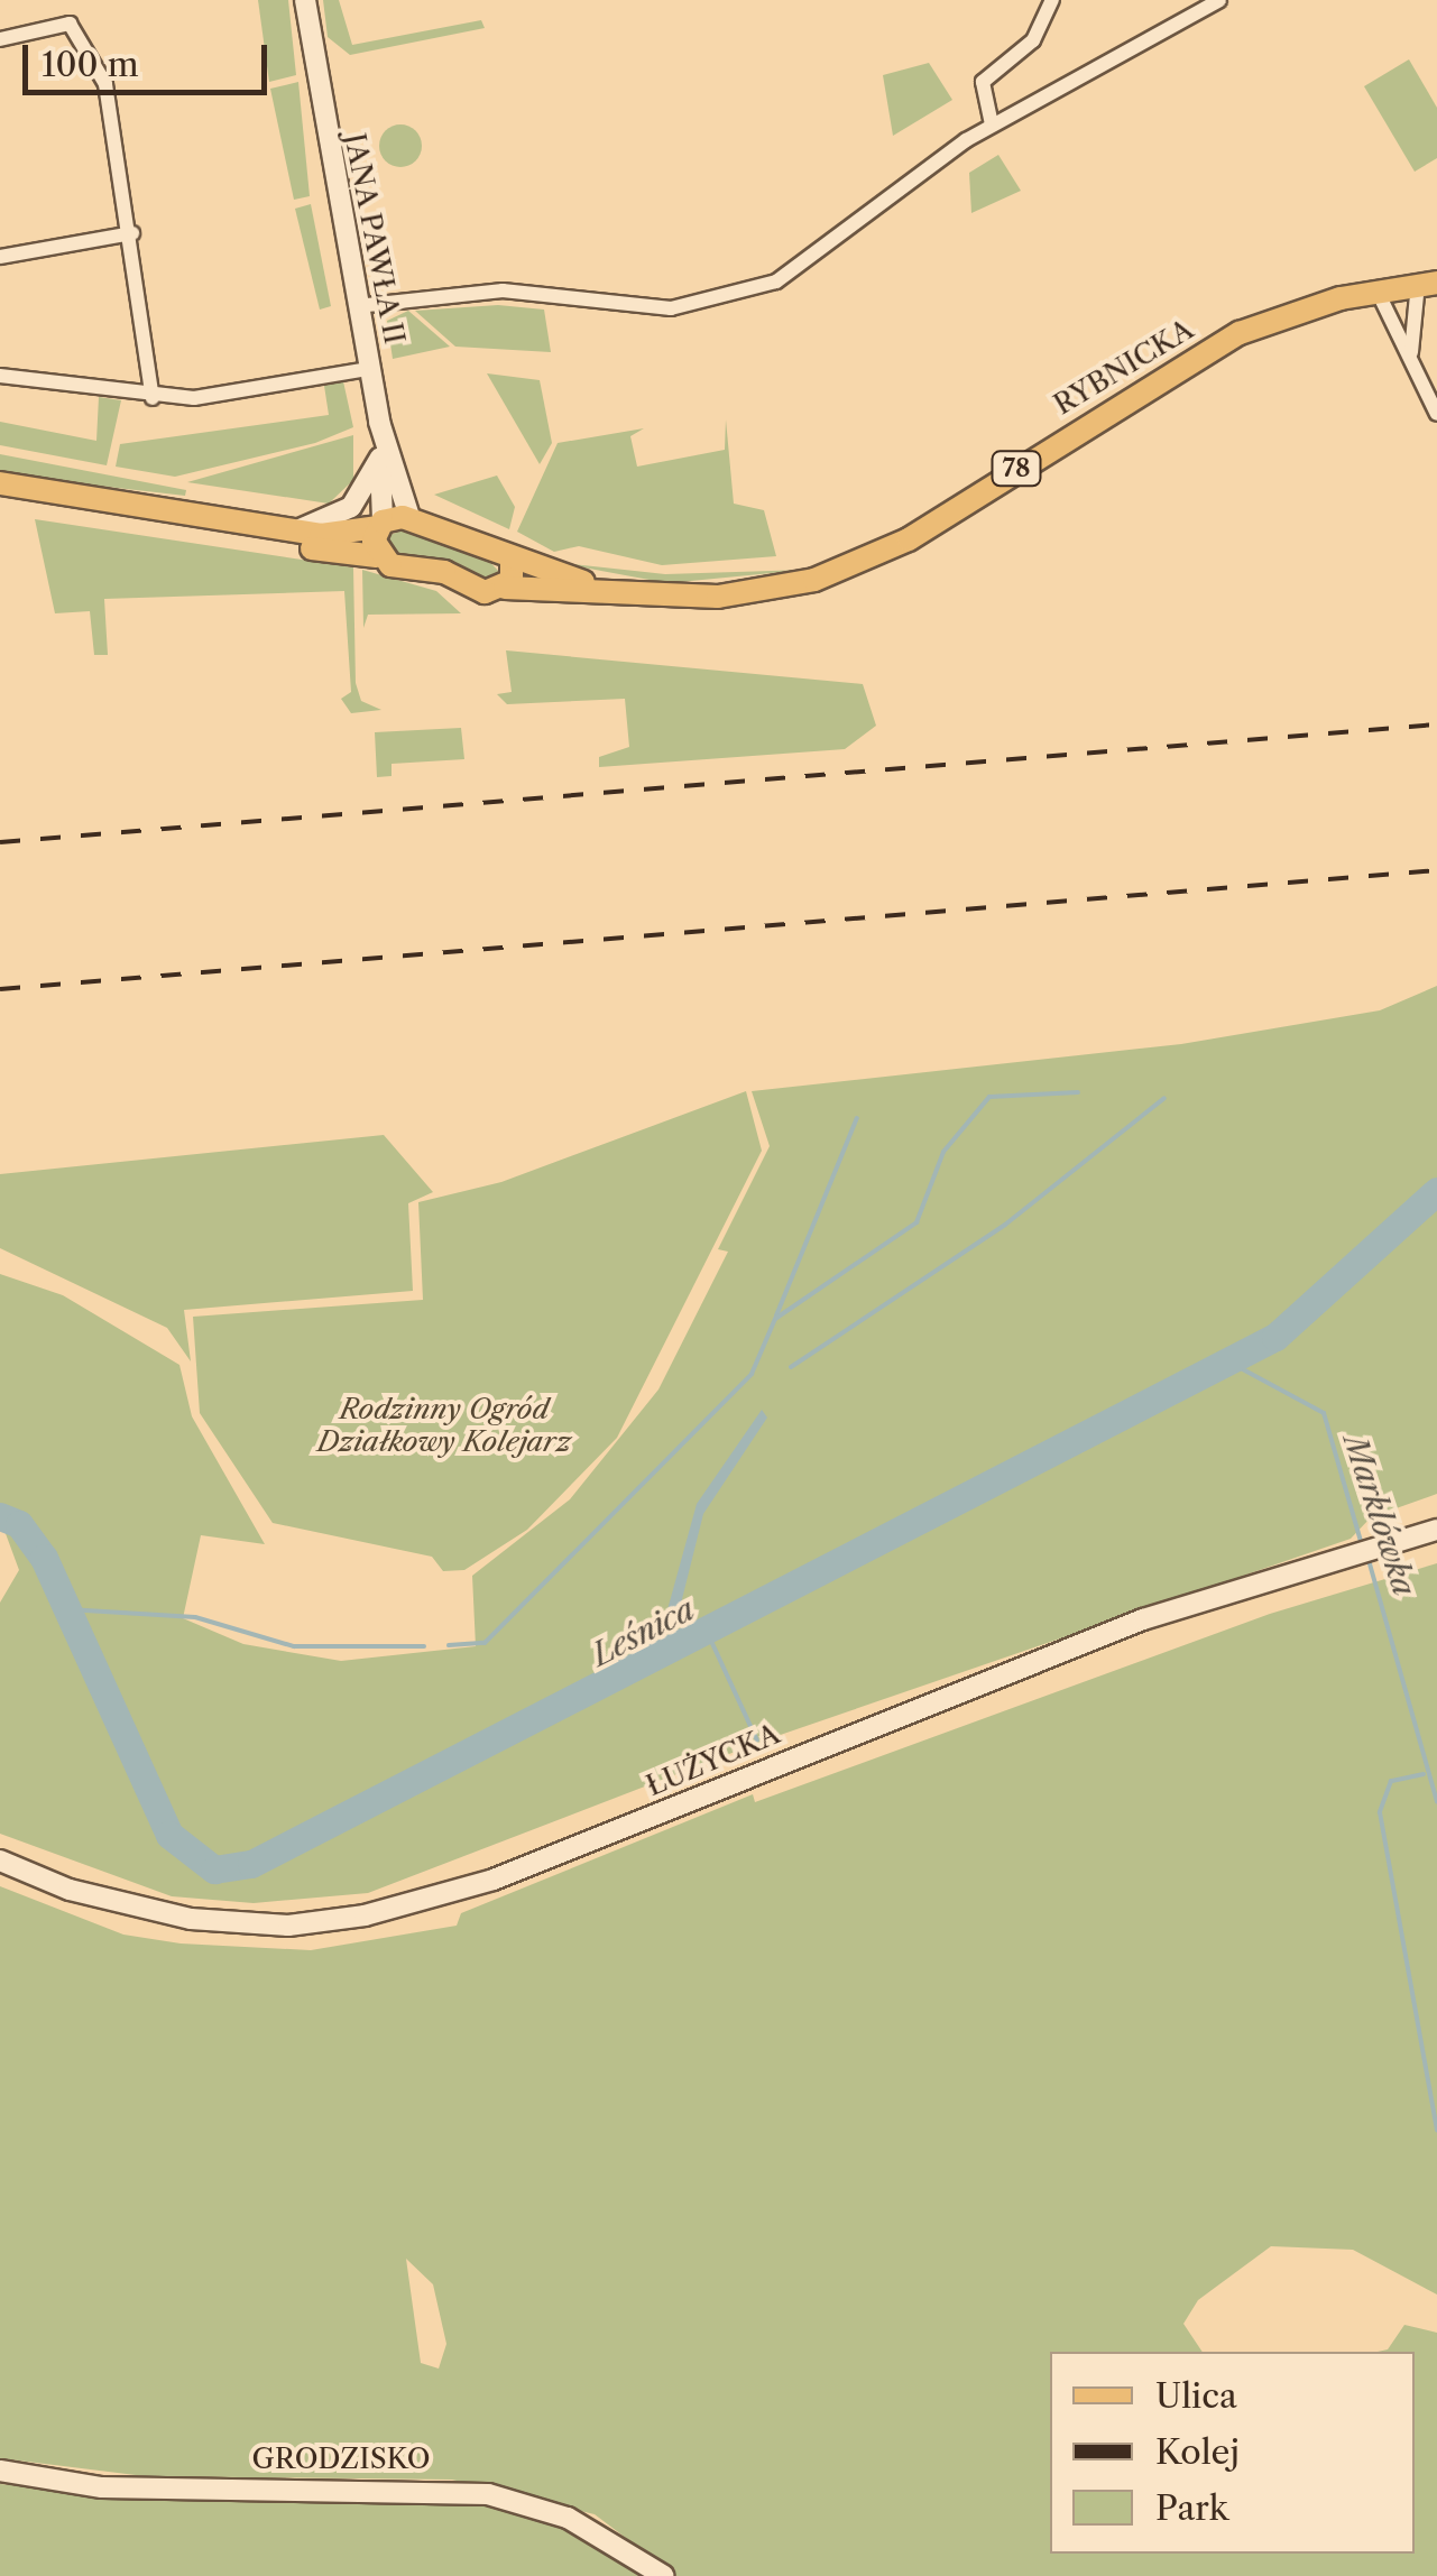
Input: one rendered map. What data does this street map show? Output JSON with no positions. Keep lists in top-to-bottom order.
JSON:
{
  "streets": {
    "main road": [
      "JANA PAWŁA II",
      "RYBNICKA",
      "78",
      "ŁUŻYCKA",
      "GRODZISKO"
    ]
  },
  "crossings": [
    ["JANA PAWŁA II", "78"],
    ["RYBNICKA", "78"]
  ],
  "water": ["Marklówka", "Leśnica"],
  "parks": ["Rodzinny Ogród Działkowy Kolejarz"],
  "legend": ["Ulica", "Kolej", "Park"],
  "scale_bar": "100 m"
}
